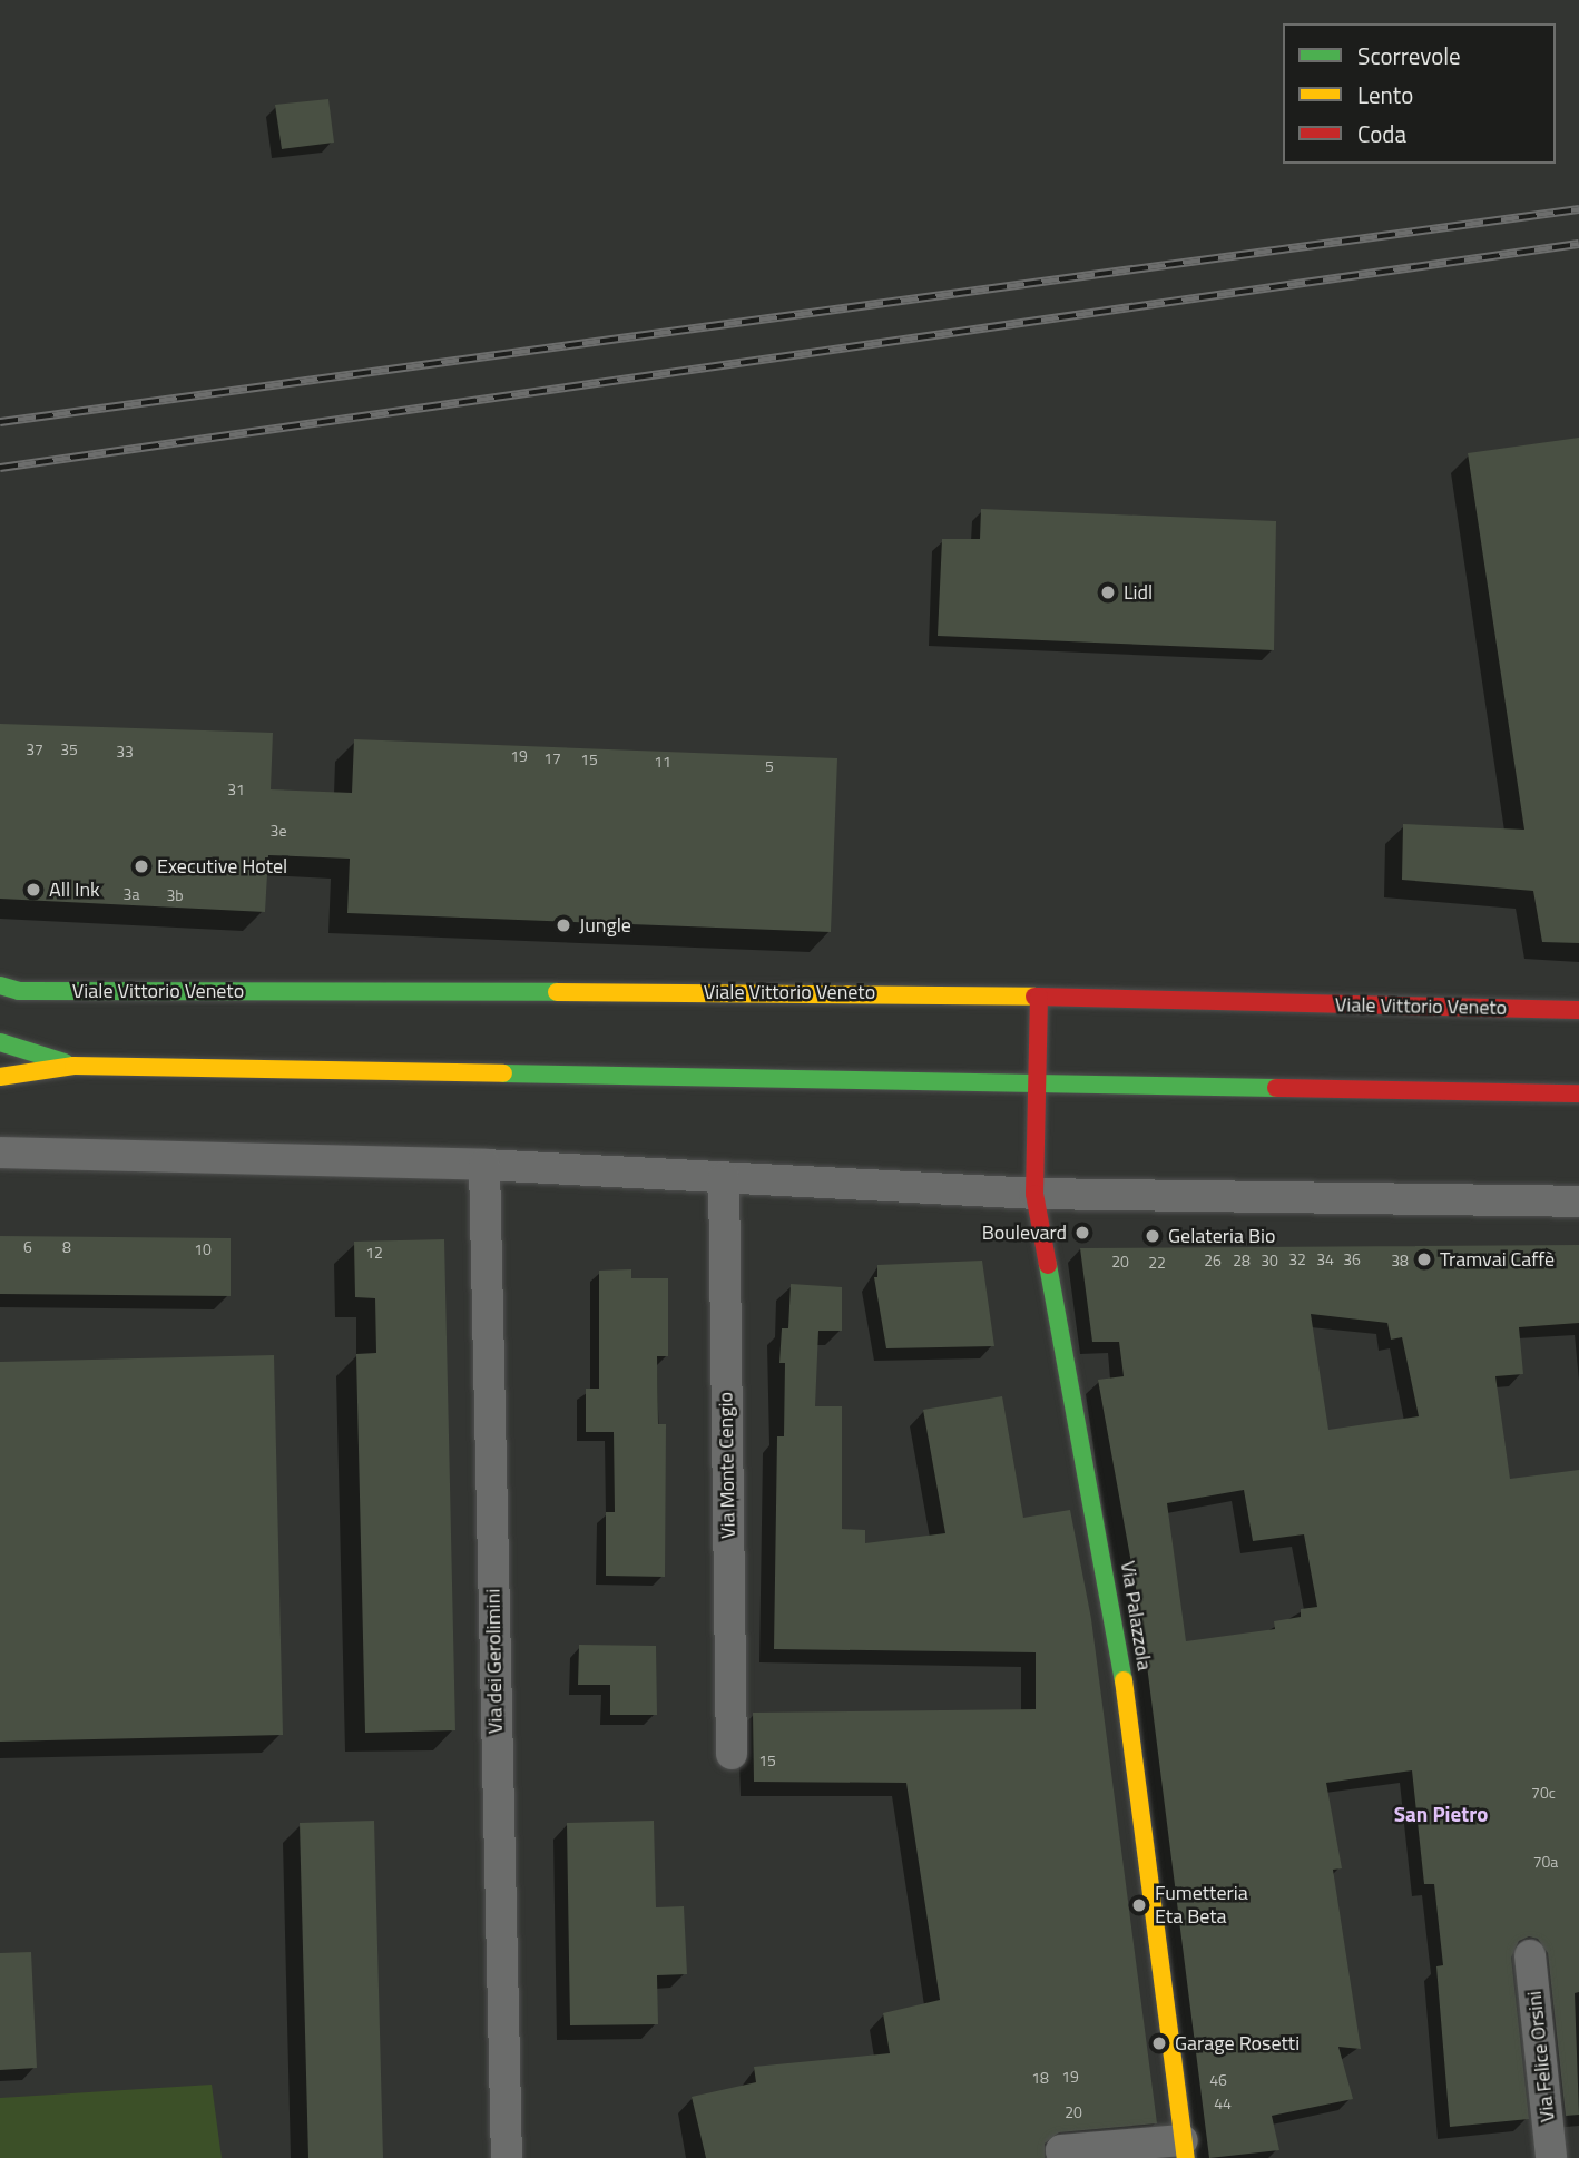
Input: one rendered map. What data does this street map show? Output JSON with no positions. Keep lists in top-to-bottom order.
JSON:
{
  "streets": {
    "street": [
      "Viale Vittorio Veneto",
      "Via Monte Cengio",
      "Via Palazzola",
      "Via dei Gerolimini",
      "Via Felice Orsini"
    ]
  },
  "crossings": [
    ["Viale Vittorio Veneto", "Via Palazzola"]
  ],
  "districts": ["San Pietro"],
  "places": [
    "Lidl",
    "Executive Hotel",
    "All Ink",
    "Jungle",
    "Boulevard",
    "Gelateria Bio",
    "Tramvai Caffè",
    "Fumetteria Eta Beta",
    "Garage Rosetti"
  ],
  "house_numbers": [
    "37",
    "35",
    "33",
    "19",
    "17",
    "15",
    "11",
    "5",
    "31",
    "3e",
    "3a",
    "3b",
    "6",
    "8",
    "10",
    "12",
    "32",
    "34",
    "36",
    "26",
    "28",
    "30",
    "38",
    "20",
    "22",
    "15",
    "70c",
    "70a",
    "19",
    "18",
    "46",
    "44",
    "20"
  ],
  "legend": ["Scorrevole", "Lento", "Coda"]
}
